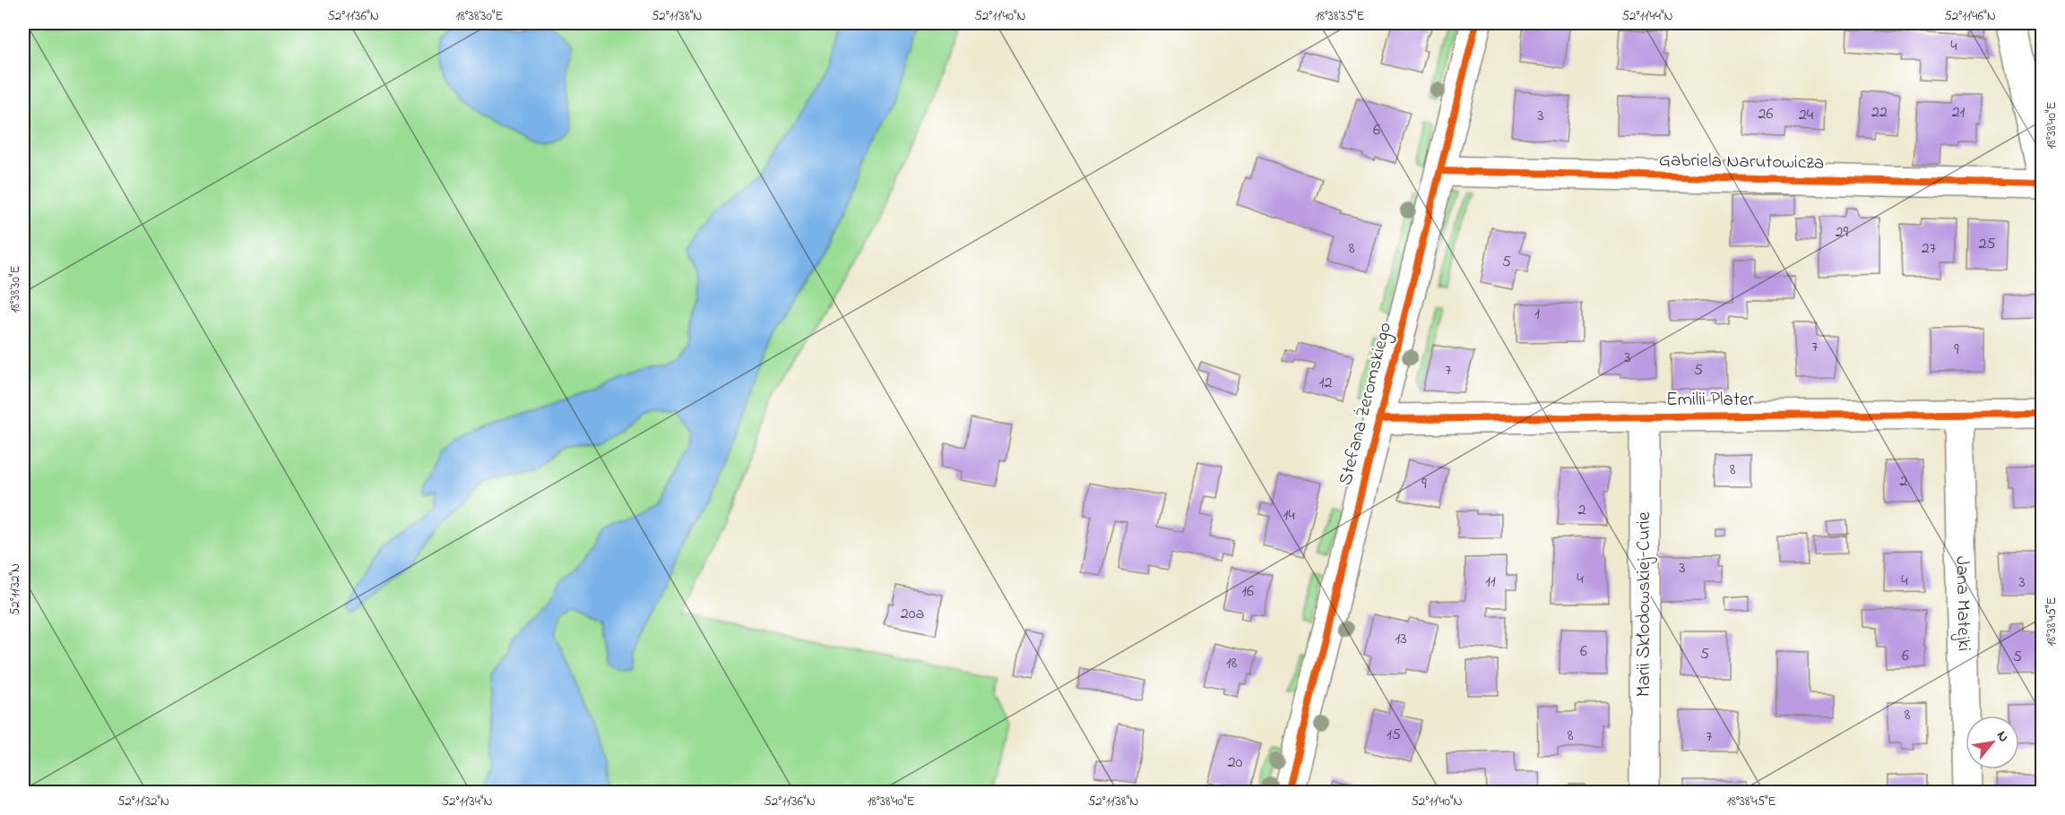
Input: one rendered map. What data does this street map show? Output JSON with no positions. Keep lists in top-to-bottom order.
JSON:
{
  "streets": {
    "street": [
      "Gabriela Narutowicza",
      "Emilii Plater",
      "Stefana Żeromskiego",
      "Jana Matejki",
      "Marii Skłodowskiej-Curie"
    ]
  },
  "crossings": [
    ["Gabriela Narutowicza", "Stefana Żeromskiego"],
    ["Emilii Plater", "Stefana Żeromskiego"],
    ["Emilii Plater", "Jana Matejki"],
    ["Emilii Plater", "Marii Skłodowskiej-Curie"]
  ],
  "house_numbers": [
    "4",
    "22",
    "21",
    "26",
    "24",
    "3",
    "6",
    "29",
    "25",
    "8",
    "27",
    "5",
    "1",
    "7",
    "9",
    "3",
    "7",
    "5",
    "12",
    "8",
    "2",
    "9",
    "2",
    "14",
    "3",
    "4",
    "4",
    "11",
    "3",
    "16",
    "20a",
    "13",
    "6",
    "5",
    "6",
    "5",
    "18",
    "8",
    "15",
    "8",
    "7",
    "20"
  ],
  "north": "top right",
  "coordinates": [
    "52°11'36\"N",
    "18°38'30\"E",
    "52°11'38\"N",
    "52°11'40\"N",
    "18°38'35\"E",
    "52°11'44\"N",
    "52°11'46\"N",
    "18°38'40\"E",
    "52°11'32\"N",
    "18°38'45\"E",
    "52°11'34\"N"
  ]
}
